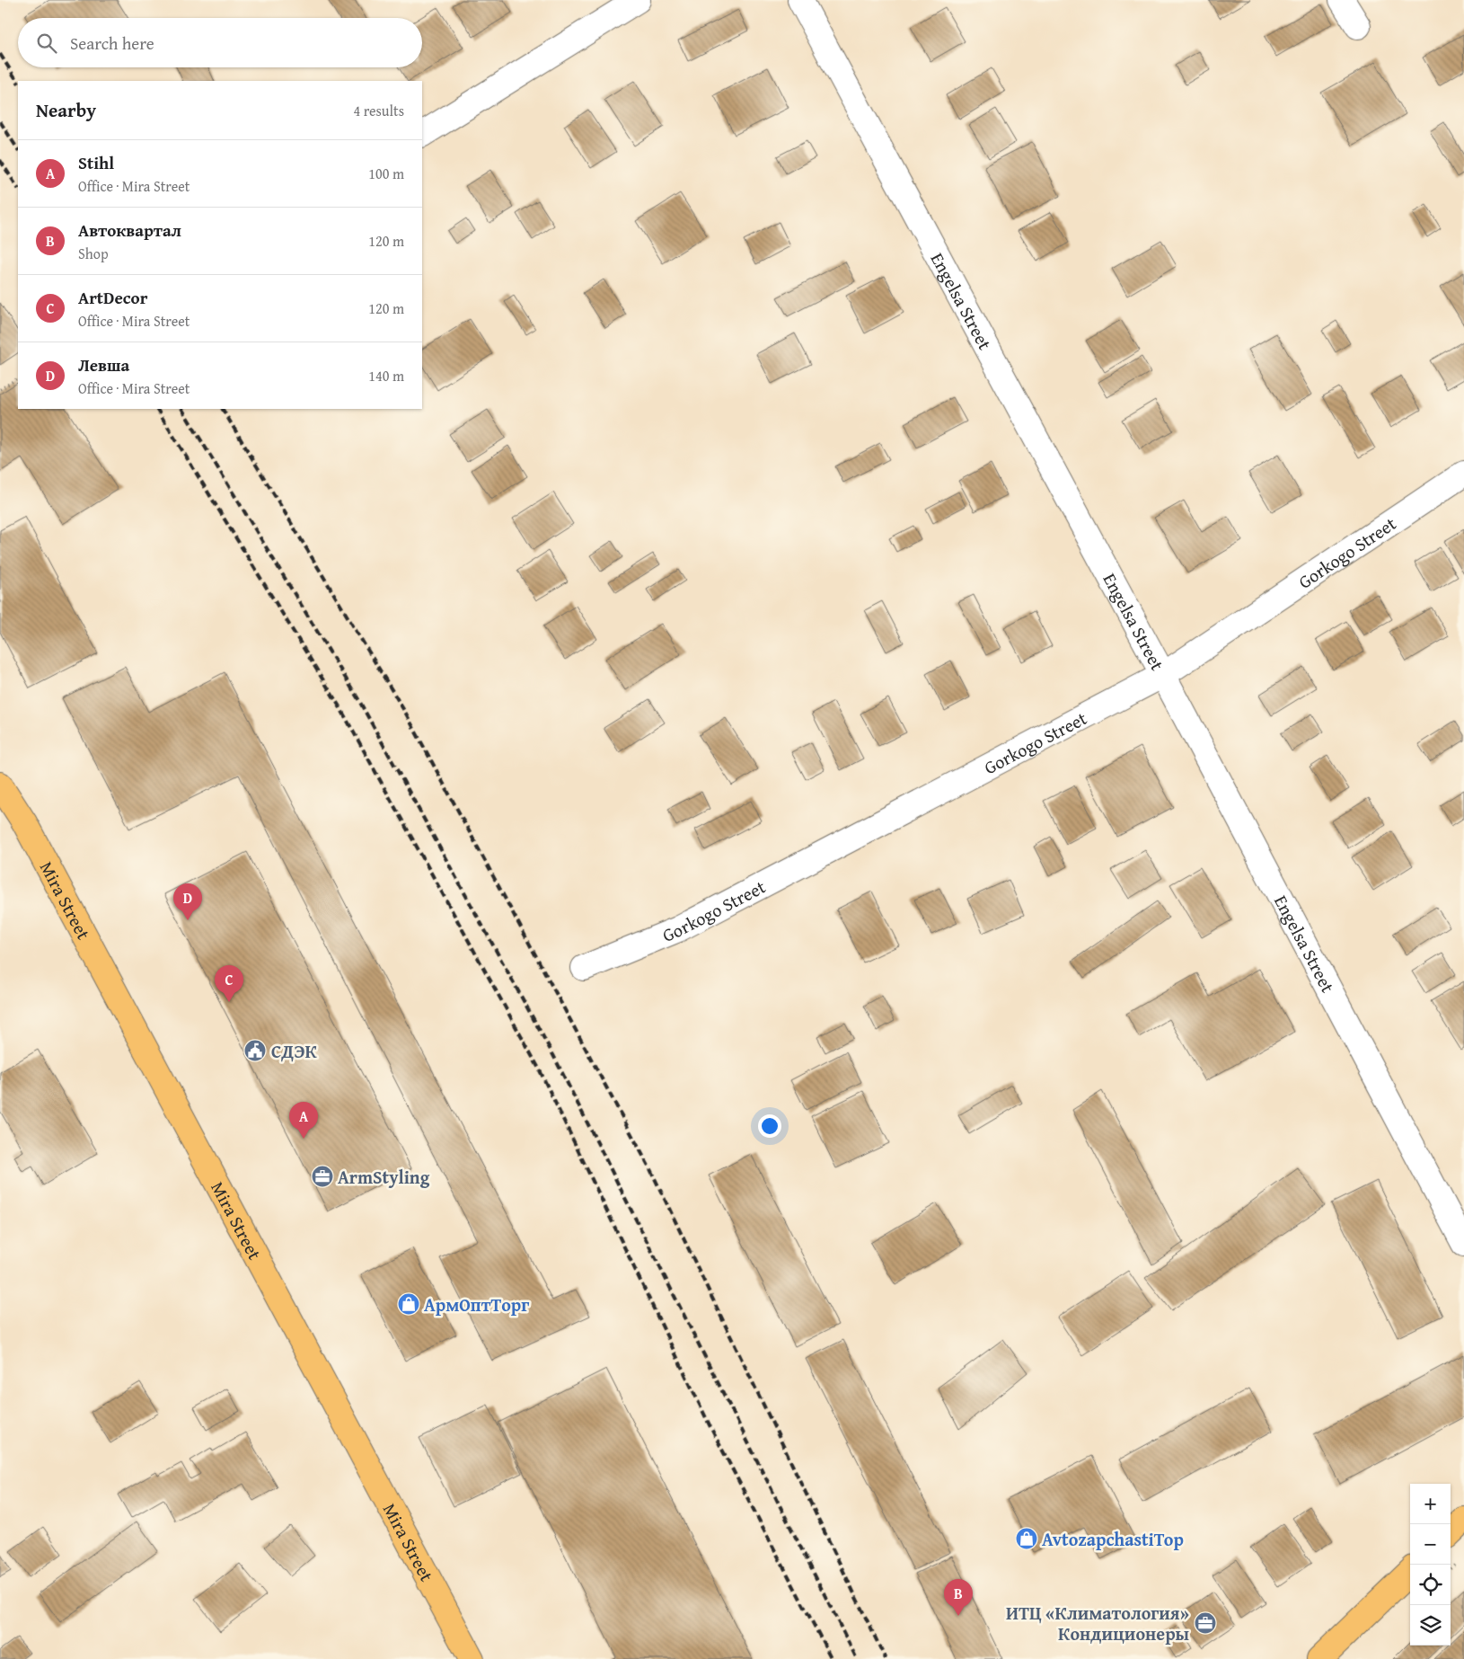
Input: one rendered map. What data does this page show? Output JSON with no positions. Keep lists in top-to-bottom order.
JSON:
{
  "streets": {
    "main road": ["Mira Street"],
    "street": ["Engelsa Street", "Gorkogo Street"]
  },
  "crossings": [
    ["Engelsa Street", "Gorkogo Street"]
  ],
  "places": {
    "public building": ["СДЭК"],
    "office": ["ArmStyling", "ИТЦ «Климатология» Кондиционеры"],
    "shop": ["АрмОптТорг", "AvtozapchastiTop"]
  },
  "page": {
    "search": "Search here",
    "heading": ["Nearby", "4 results"],
    "list": [
      {
        "mark": "A",
        "name": "Stihl",
        "note": "Office · Mira Street",
        "value": "100 m"
      },
      {
        "mark": "B",
        "name": "Автоквартал",
        "note": "Shop",
        "value": "120 m"
      },
      {
        "mark": "C",
        "name": "ArtDecor",
        "note": "Office · Mira Street",
        "value": "120 m"
      },
      {
        "mark": "D",
        "name": "Левша",
        "note": "Office · Mira Street",
        "value": "140 m"
      }
    ],
    "pins": [
      "D",
      "C",
      "A",
      "B"
    ],
    "map_buttons": ["+", "−"]
  }
}
